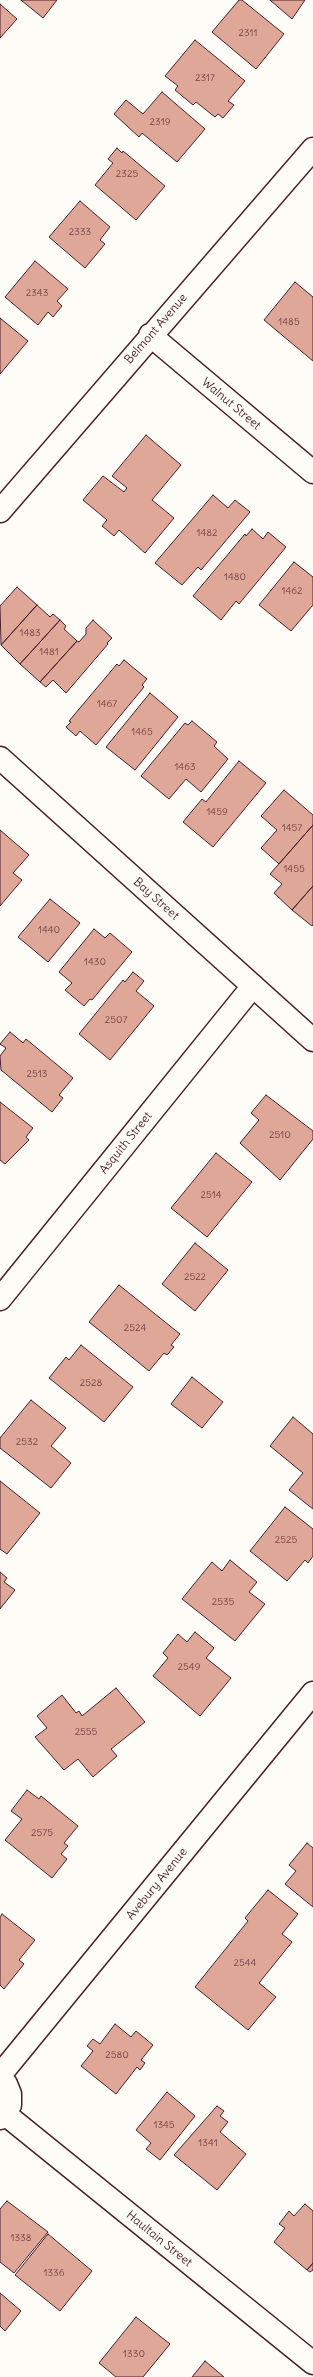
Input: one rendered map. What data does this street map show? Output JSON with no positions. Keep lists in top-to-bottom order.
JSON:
{
  "streets": {
    "street": [
      "Belmont Avenue",
      "Walnut Street",
      "Bay Street",
      "Asquith Street",
      "Avebury Avenue",
      "Haultain Street"
    ]
  },
  "crossings": [
    ["Belmont Avenue", "Walnut Street"],
    ["Bay Street", "Asquith Street"]
  ],
  "house_numbers": [
    "2311",
    "2317",
    "2319",
    "2325",
    "2333",
    "2343",
    "1485",
    "1482",
    "1480",
    "1462",
    "1483",
    "1481",
    "1467",
    "1465",
    "1463",
    "1459",
    "1457",
    "1455",
    "1440",
    "1430",
    "2507",
    "2513",
    "2510",
    "2514",
    "2522",
    "2524",
    "2528",
    "2532",
    "2525",
    "2535",
    "2549",
    "2555",
    "2575",
    "2544",
    "2580",
    "1345",
    "1341",
    "1338",
    "1336",
    "1330"
  ]
}
